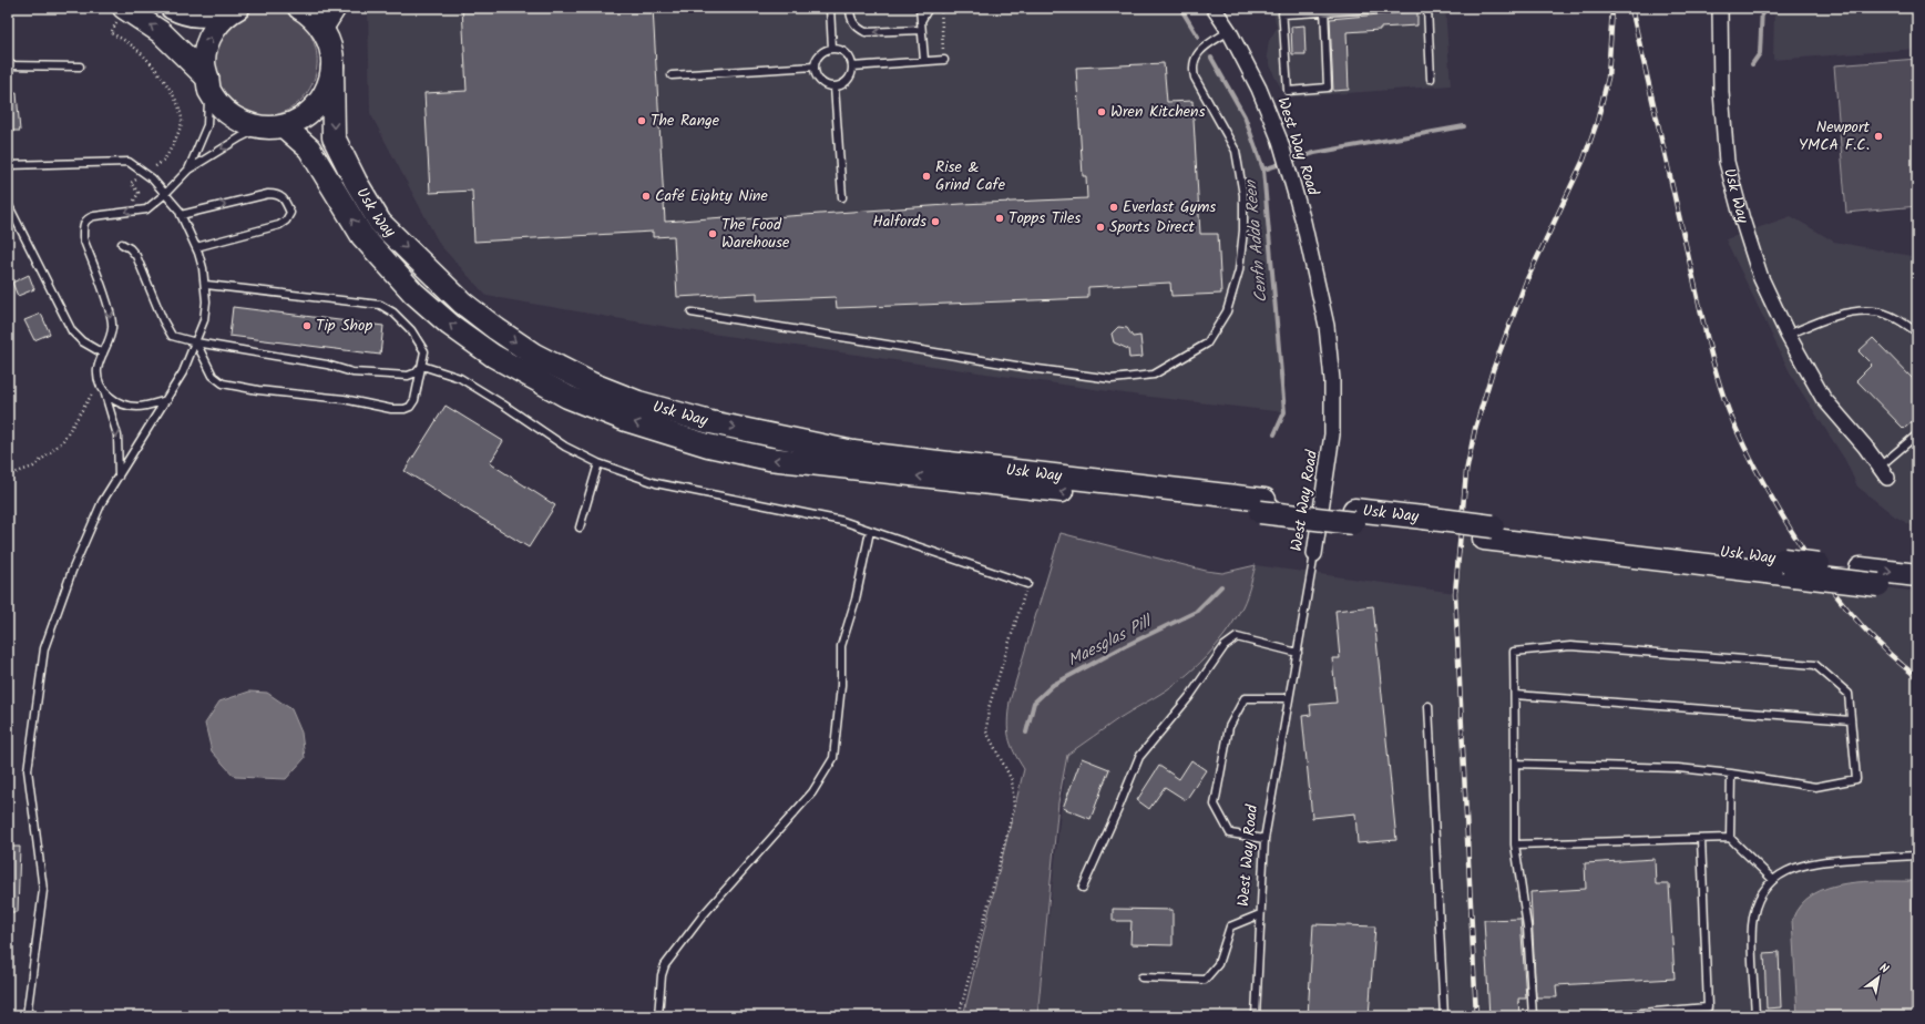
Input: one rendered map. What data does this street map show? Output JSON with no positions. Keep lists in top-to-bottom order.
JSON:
{
  "streets": {
    "main road": ["Usk Way"],
    "street": ["West Way Road"]
  },
  "water": ["Cenfn Adda Reen", "Maesglas Pill"],
  "places": [
    "Wren Kitchens",
    "The Range",
    "Newport YMCA F.C.",
    "Rise & Grind Cafe",
    "Café Eighty Nine",
    "Everlast Gyms",
    "Topps Tiles",
    "Halfords",
    "Sports Direct",
    "The Food Warehouse",
    "Tip Shop"
  ],
  "north": "top right"
}
